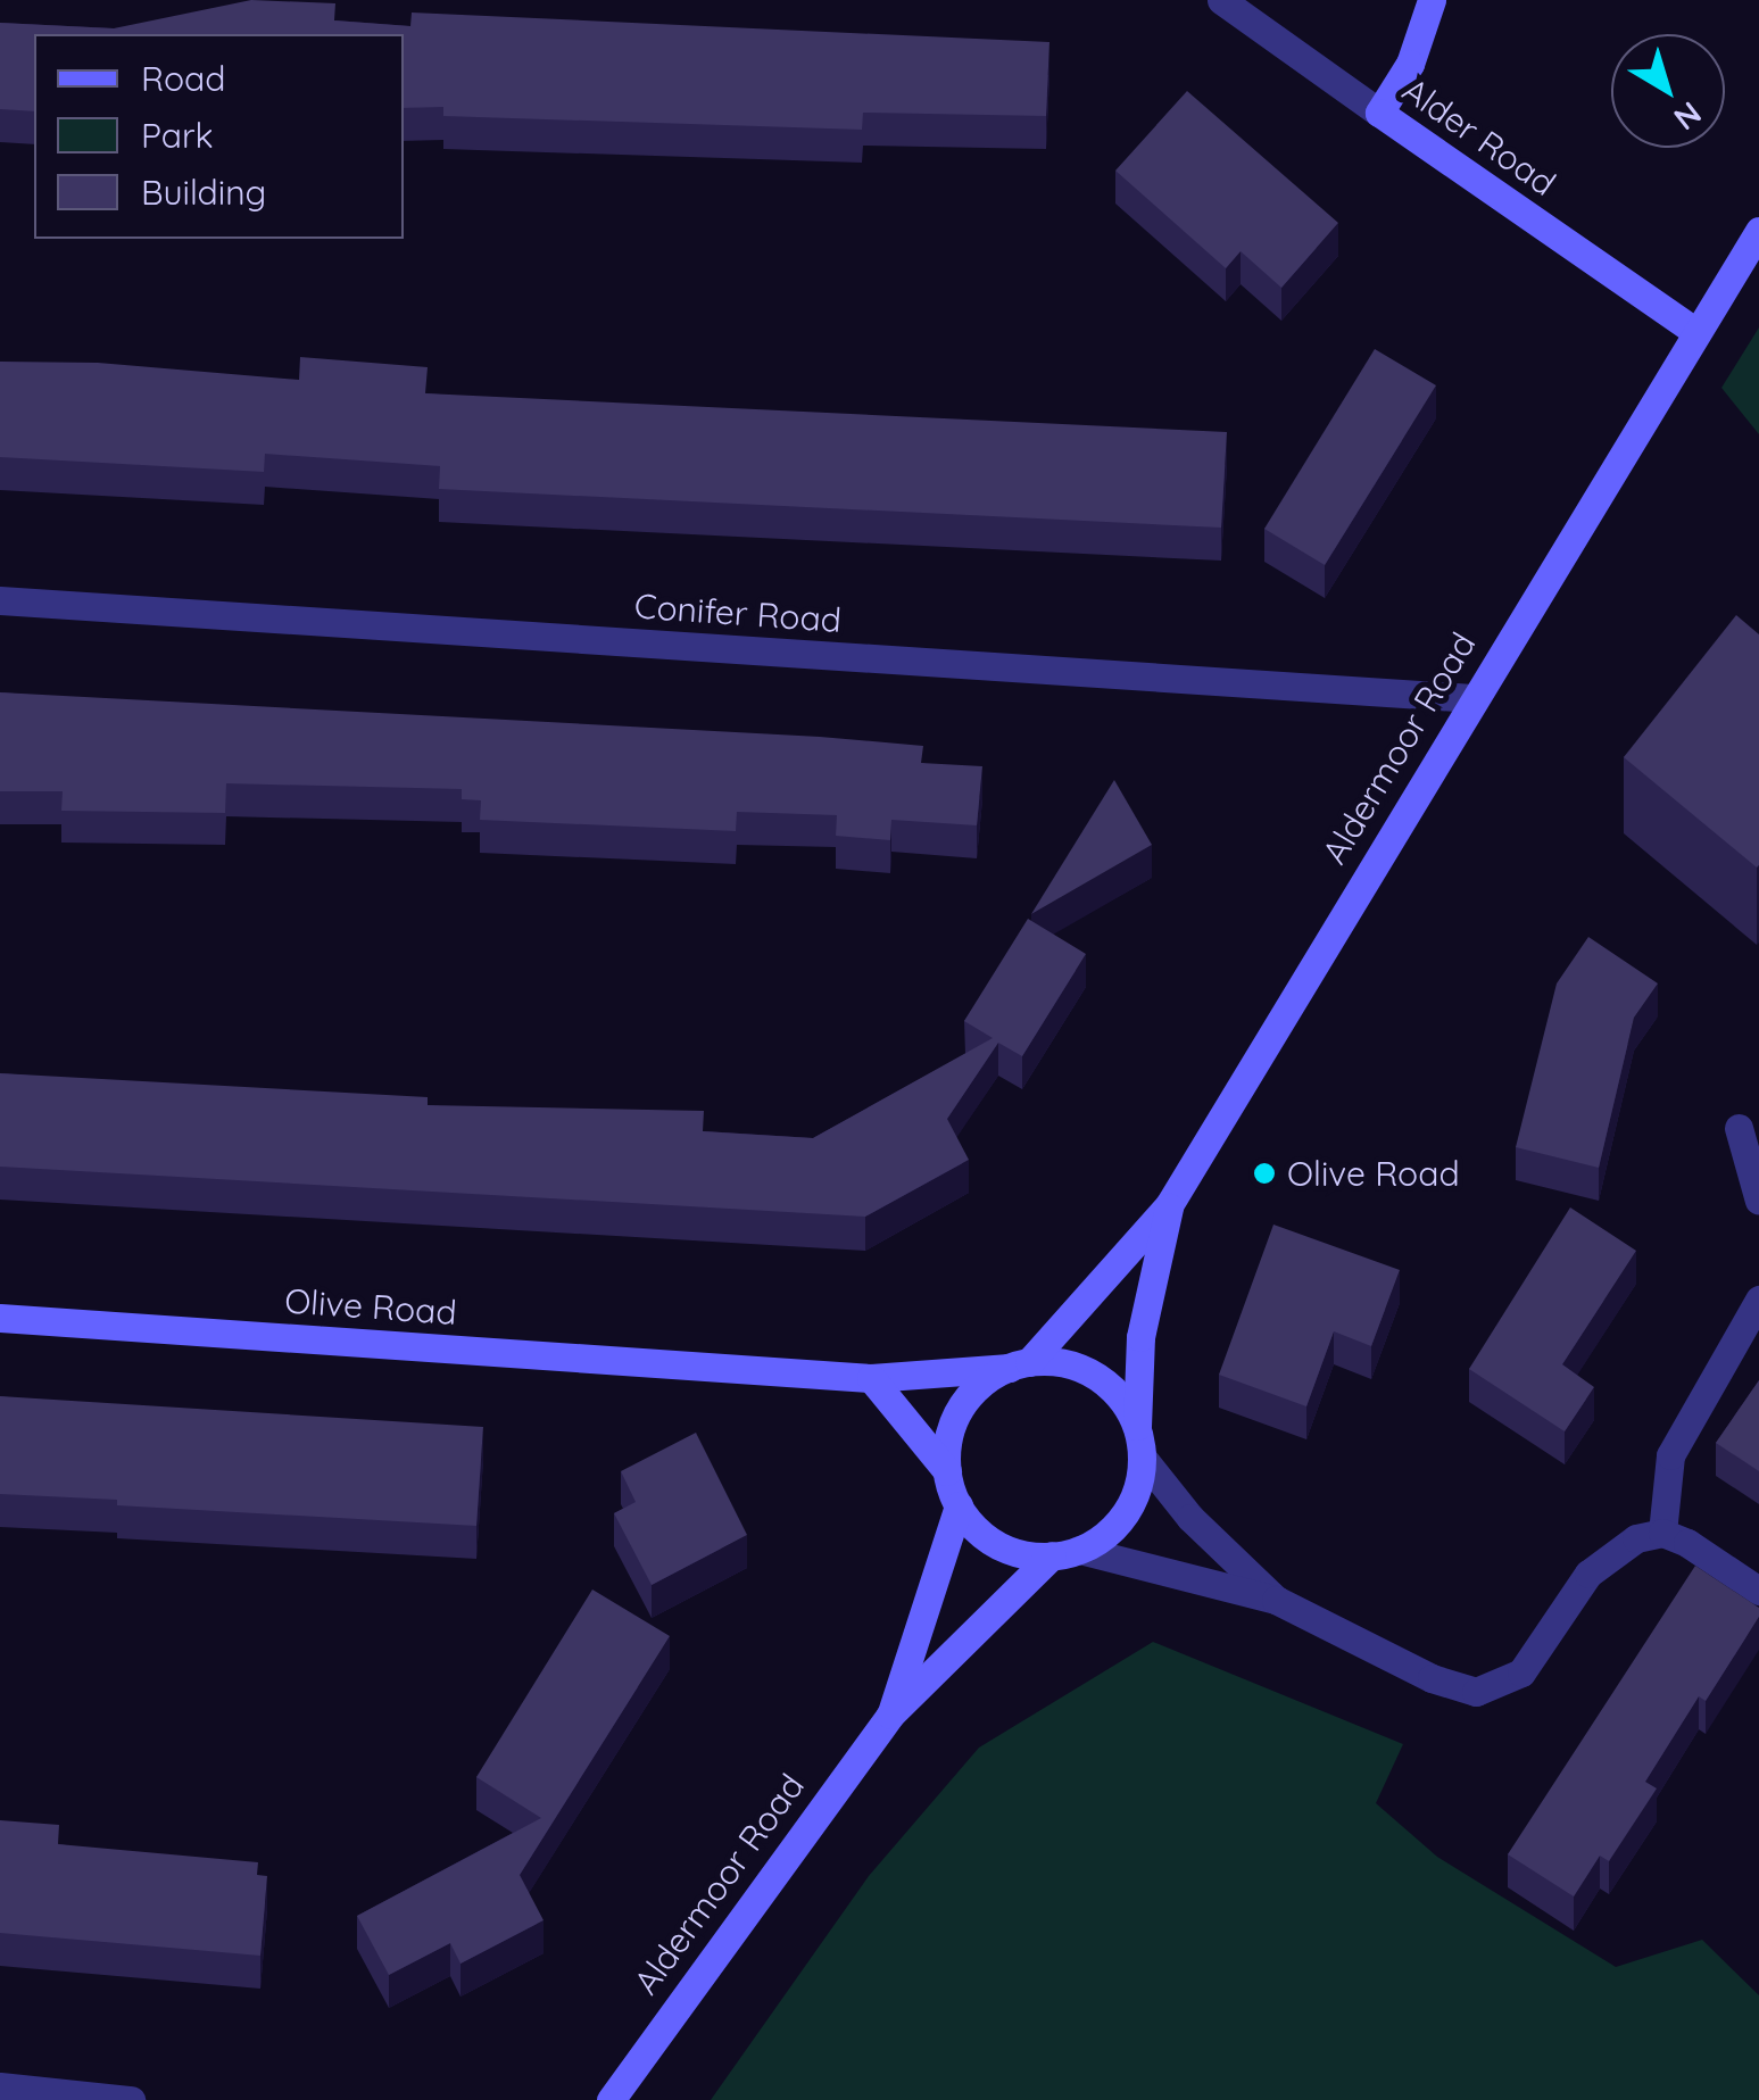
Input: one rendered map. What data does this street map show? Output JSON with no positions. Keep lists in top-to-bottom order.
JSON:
{
  "streets": {
    "street": [
      "Alder Road",
      "Conifer Road",
      "Aldermoor Road",
      "Olive Road"
    ]
  },
  "crossings": [
    ["Alder Road", "Aldermoor Road"],
    ["Conifer Road", "Aldermoor Road"],
    ["Aldermoor Road", "Olive Road"]
  ],
  "places": ["Olive Road"],
  "legend": ["Road", "Park", "Building"],
  "north": "bottom right"
}
